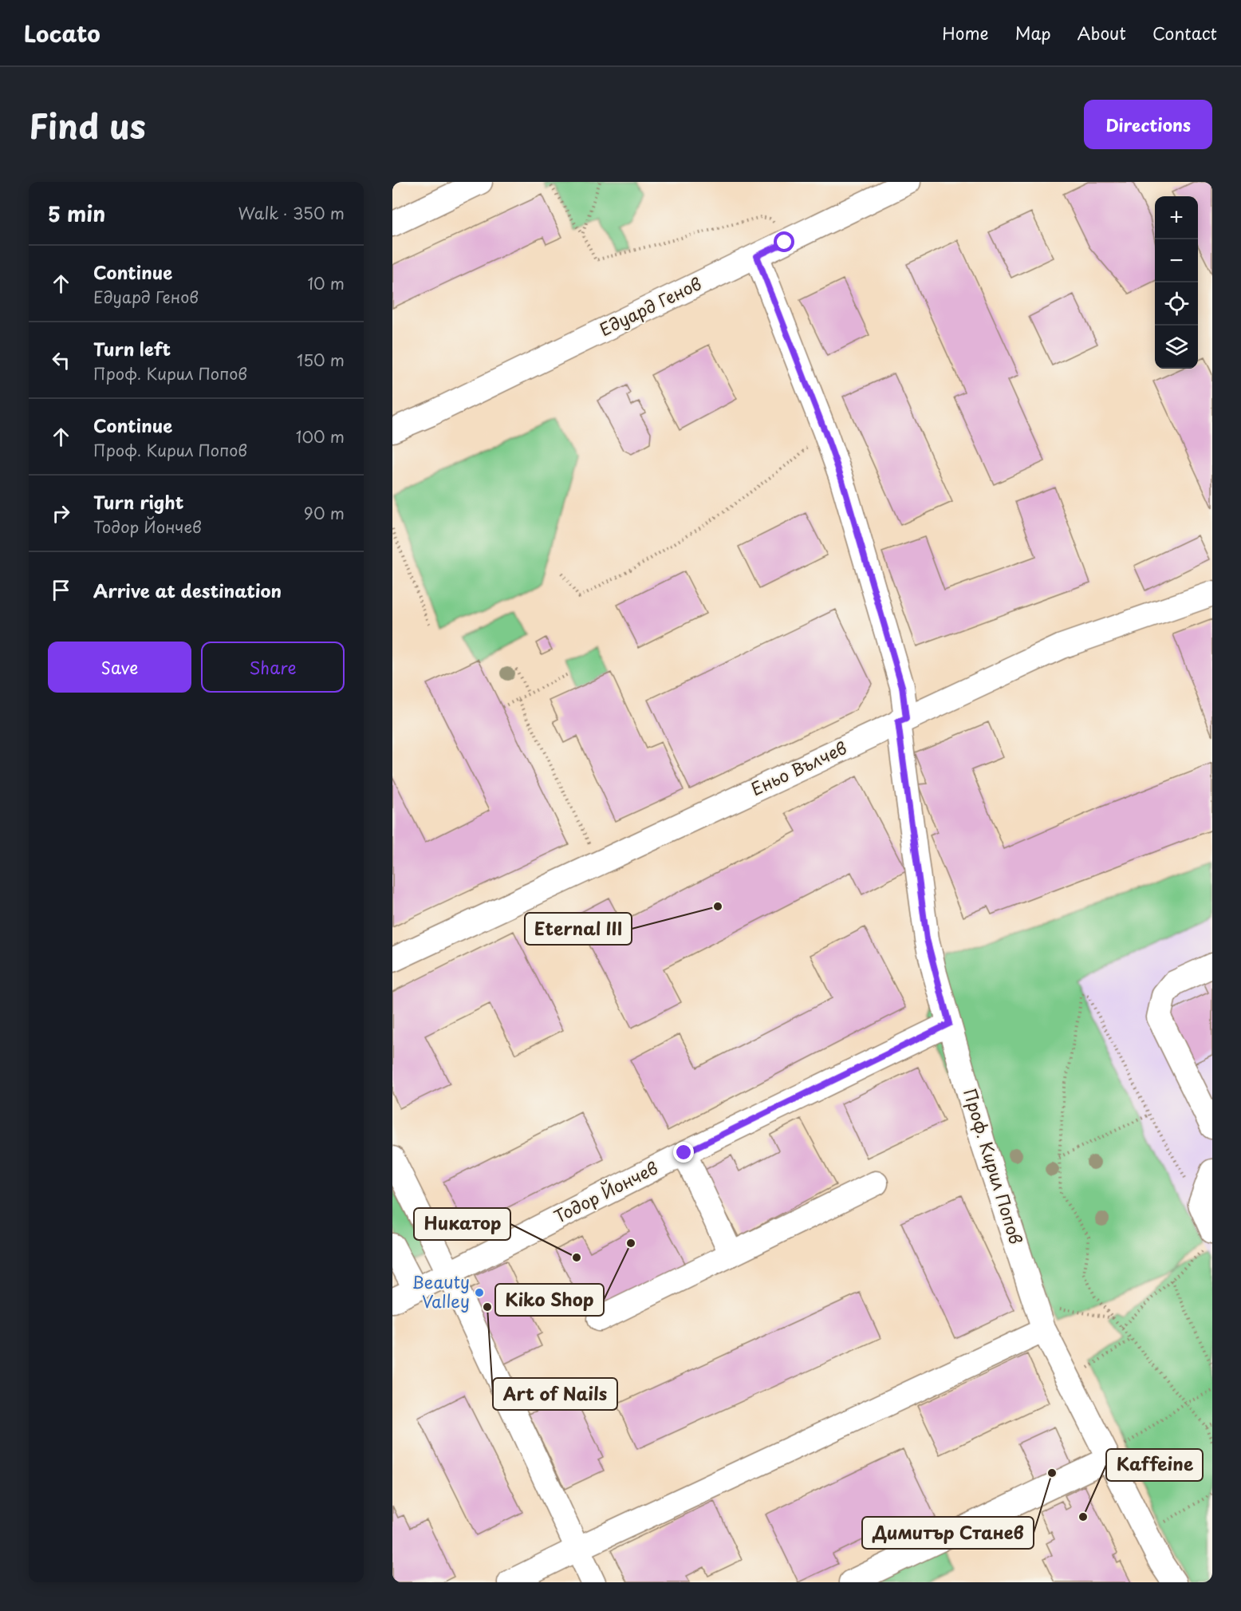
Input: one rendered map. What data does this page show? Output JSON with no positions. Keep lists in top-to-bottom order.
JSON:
{
  "streets": {
    "street": [
      "Едуард Генов",
      "Еньо Вълчев",
      "Проф. Кирил Попов",
      "Тодор Йончев"
    ]
  },
  "crossings": [
    ["Едуард Генов", "Проф. Кирил Попов"],
    ["Еньо Вълчев", "Проф. Кирил Попов"],
    ["Проф. Кирил Попов", "Тодор Йончев"]
  ],
  "places": [
    "Eternal III",
    "Kiko Shop",
    "Никатор",
    "Beauty Valley",
    "Art of Nails",
    "Димитър Станев",
    "Kaffeine"
  ],
  "page": {
    "header": "Locato",
    "nav": [
      "Home",
      "Map",
      "About",
      "Contact"
    ],
    "title": "Find us",
    "buttons": [
      "Directions",
      ["Save", "Share"]
    ],
    "heading": ["5 min", "Walk · 350 m"],
    "map_buttons": ["+", "−"],
    "list": [
      ["Continue", "Едуард Генов", "10 m"],
      ["Turn left", "Проф. Кирил Попов", "150 m"],
      ["Continue", "Проф. Кирил Попов", "100 m"],
      ["Turn right", "Тодор Йончев", "90 m"],
      "Arrive at destination"
    ]
  }
}
